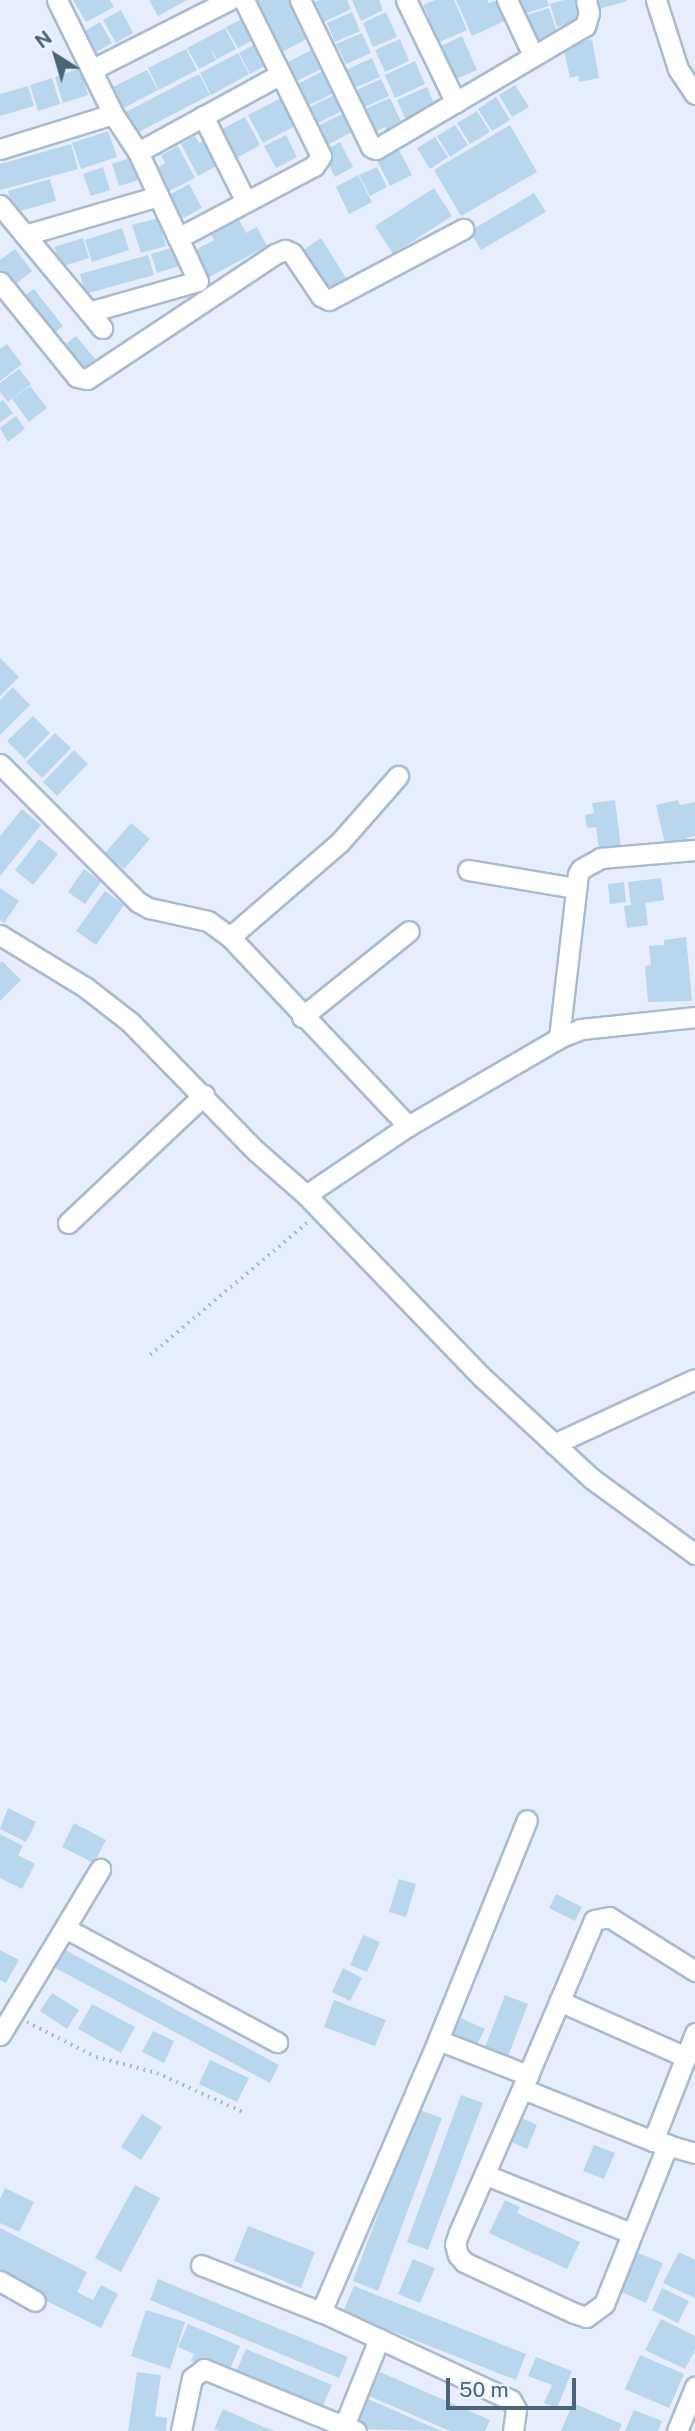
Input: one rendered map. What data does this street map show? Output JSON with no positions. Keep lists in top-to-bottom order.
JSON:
{
  "scale_bar": "50 m",
  "north": "top left"
}
